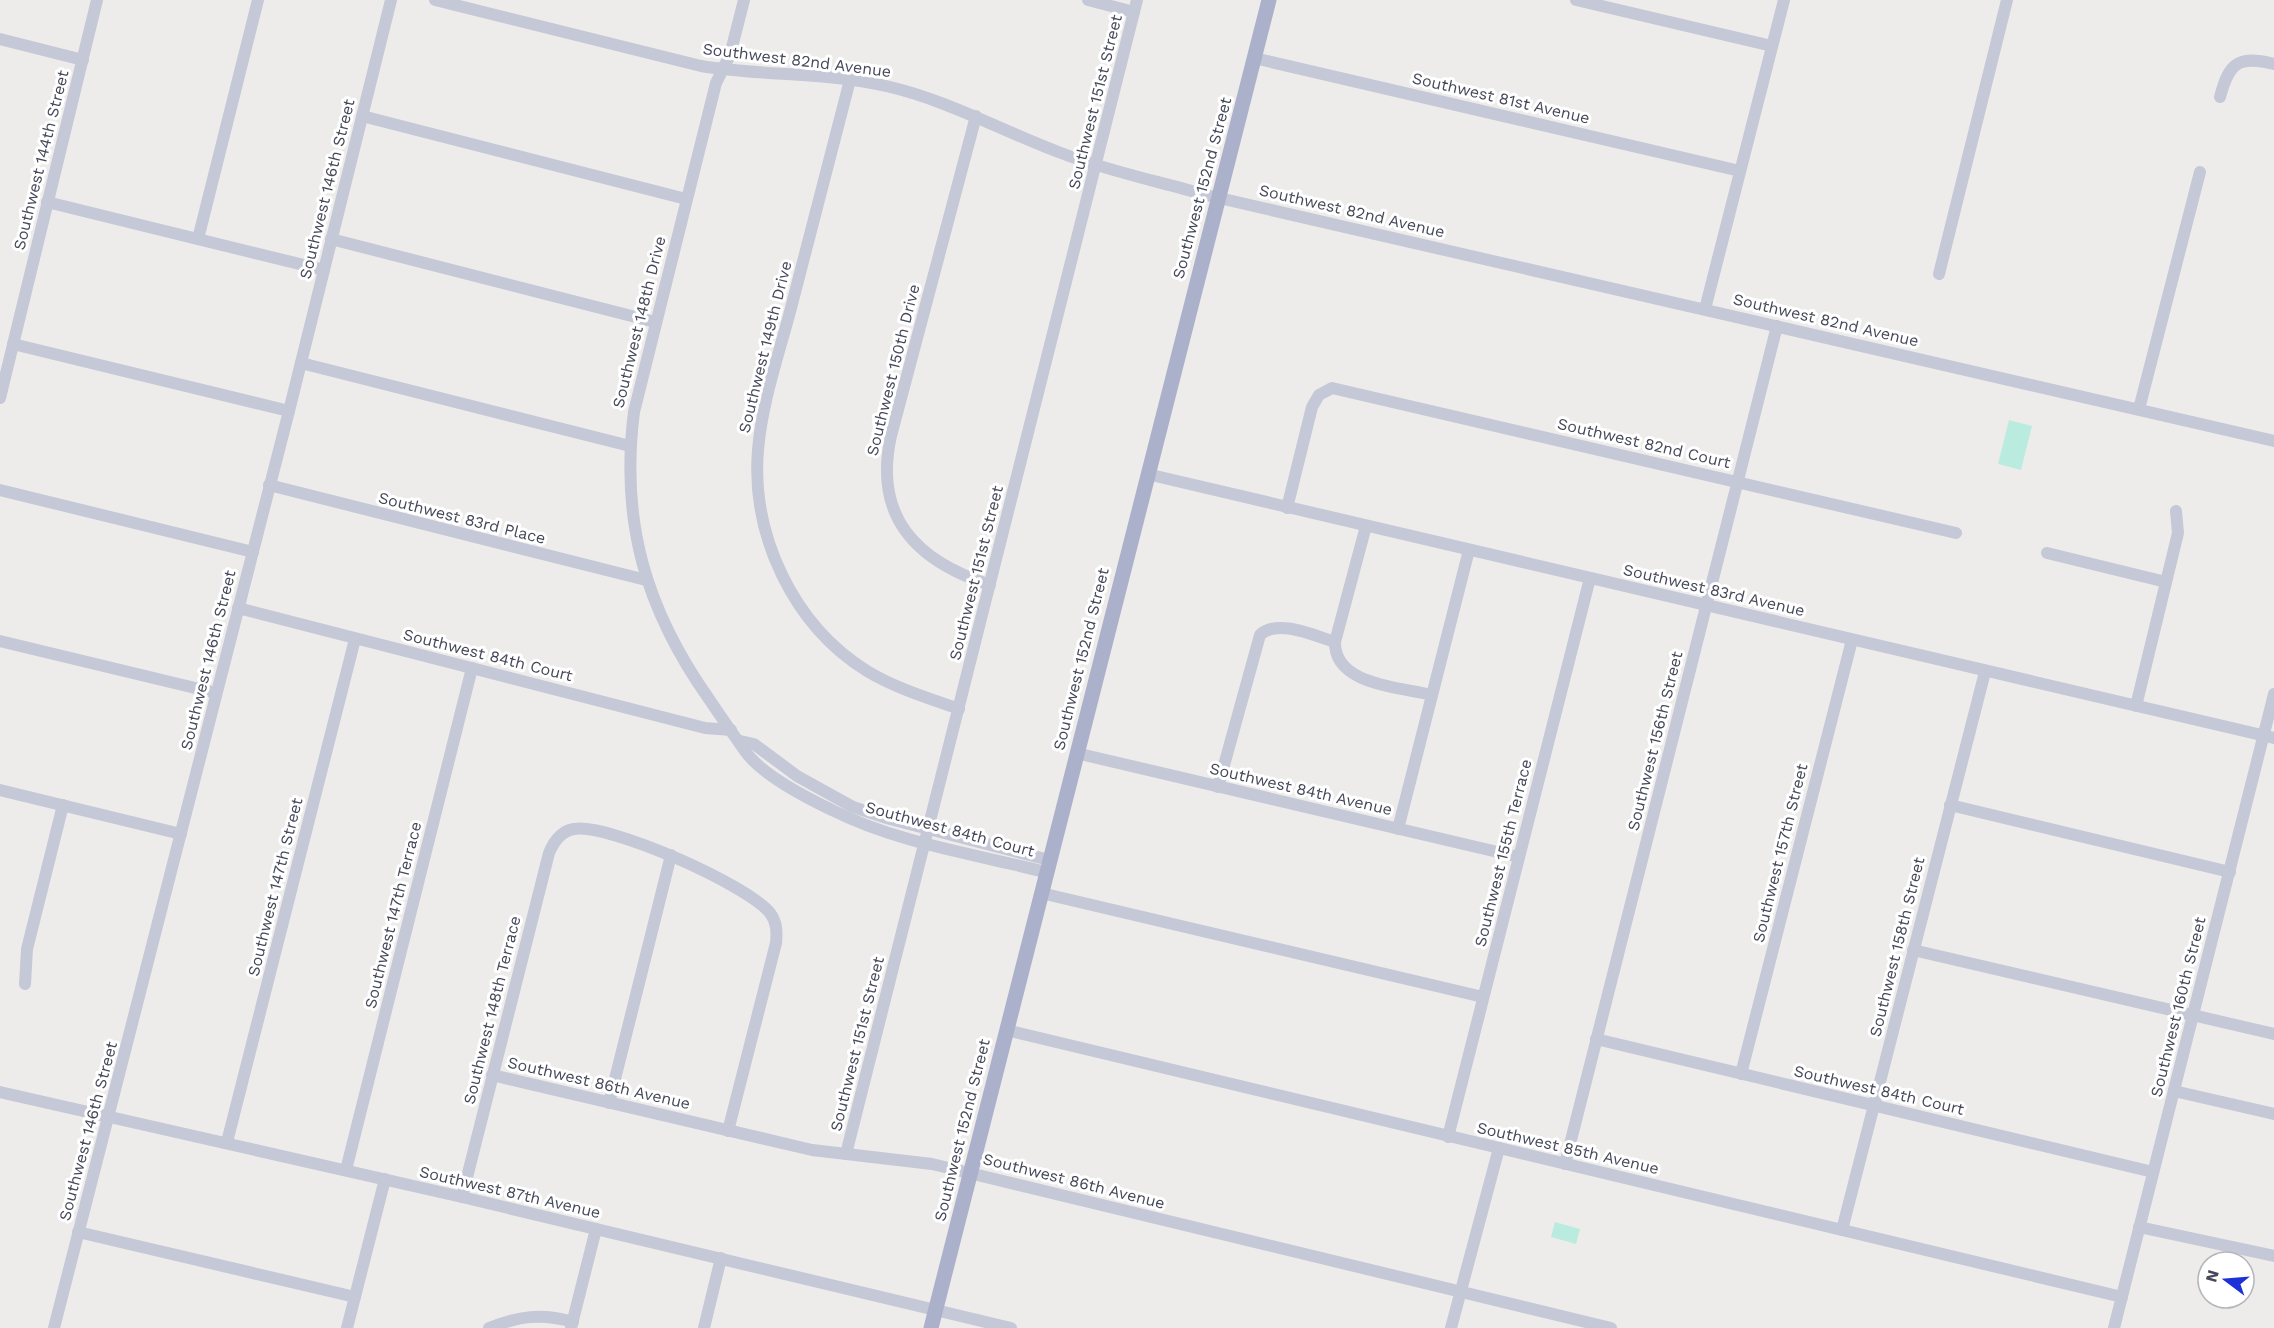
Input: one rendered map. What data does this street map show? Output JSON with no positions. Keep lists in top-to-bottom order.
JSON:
{
  "streets": {
    "main road": ["Southwest 152nd Street"],
    "street": [
      "Southwest 82nd Avenue",
      "Southwest 81st Avenue",
      "Southwest 151st Street",
      "Southwest 144th Street",
      "Southwest 146th Street",
      "Southwest 148th Drive",
      "Southwest 149th Drive",
      "Southwest 150th Drive",
      "Southwest 82nd Court",
      "Southwest 83rd Place",
      "Southwest 83rd Avenue",
      "Southwest 84th Court",
      "Southwest 156th Street",
      "Southwest 84th Avenue",
      "Southwest 155th Terrace",
      "Southwest 157th Street",
      "Southwest 147th Street",
      "Southwest 147th Terrace",
      "Southwest 158th Street",
      "Southwest 160th Street",
      "Southwest 148th Terrace",
      "Southwest 86th Avenue",
      "Southwest 85th Avenue",
      "Southwest 87th Avenue"
    ]
  },
  "crossings": [
    ["Southwest 82nd Avenue", "Southwest 151st Street"],
    ["Southwest 82nd Avenue", "Southwest 152nd Street"],
    ["Southwest 82nd Avenue", "Southwest 148th Drive"],
    ["Southwest 82nd Avenue", "Southwest 149th Drive"],
    ["Southwest 82nd Avenue", "Southwest 150th Drive"],
    ["Southwest 82nd Avenue", "Southwest 156th Street"],
    ["Southwest 81st Avenue", "Southwest 152nd Street"],
    ["Southwest 151st Street", "Southwest 149th Drive"],
    ["Southwest 151st Street", "Southwest 150th Drive"],
    ["Southwest 151st Street", "Southwest 84th Court"],
    ["Southwest 151st Street", "Southwest 86th Avenue"],
    ["Southwest 152nd Street", "Southwest 83rd Avenue"],
    ["Southwest 152nd Street", "Southwest 84th Court"],
    ["Southwest 152nd Street", "Southwest 84th Avenue"],
    ["Southwest 152nd Street", "Southwest 86th Avenue"],
    ["Southwest 152nd Street", "Southwest 85th Avenue"],
    ["Southwest 152nd Street", "Southwest 87th Avenue"],
    ["Southwest 146th Street", "Southwest 83rd Place"],
    ["Southwest 146th Street", "Southwest 84th Court"],
    ["Southwest 146th Street", "Southwest 87th Avenue"],
    ["Southwest 148th Drive", "Southwest 83rd Place"],
    ["Southwest 148th Drive", "Southwest 84th Court"],
    ["Southwest 82nd Court", "Southwest 83rd Avenue"],
    ["Southwest 82nd Court", "Southwest 156th Street"],
    ["Southwest 83rd Avenue", "Southwest 156th Street"],
    ["Southwest 83rd Avenue", "Southwest 155th Terrace"],
    ["Southwest 83rd Avenue", "Southwest 157th Street"],
    ["Southwest 83rd Avenue", "Southwest 158th Street"],
    ["Southwest 83rd Avenue", "Southwest 160th Street"],
    ["Southwest 84th Court", "Southwest 156th Street"],
    ["Southwest 84th Court", "Southwest 157th Street"],
    ["Southwest 84th Court", "Southwest 147th Street"],
    ["Southwest 84th Court", "Southwest 147th Terrace"],
    ["Southwest 84th Court", "Southwest 158th Street"],
    ["Southwest 84th Court", "Southwest 160th Street"],
    ["Southwest 156th Street", "Southwest 85th Avenue"],
    ["Southwest 84th Avenue", "Southwest 155th Terrace"],
    ["Southwest 155th Terrace", "Southwest 85th Avenue"],
    ["Southwest 147th Street", "Southwest 87th Avenue"],
    ["Southwest 147th Terrace", "Southwest 87th Avenue"],
    ["Southwest 158th Street", "Southwest 85th Avenue"],
    ["Southwest 160th Street", "Southwest 85th Avenue"],
    ["Southwest 148th Terrace", "Southwest 86th Avenue"],
    ["Southwest 148th Terrace", "Southwest 87th Avenue"]
  ],
  "north": "left"
}
